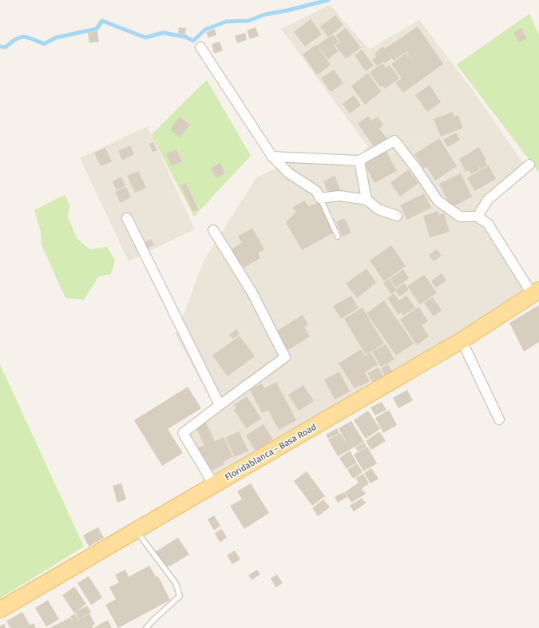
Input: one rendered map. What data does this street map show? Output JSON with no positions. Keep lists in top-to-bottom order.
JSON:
{
  "streets": {
    "main road": ["Floridablanca - Basa Road"]
  }
}
